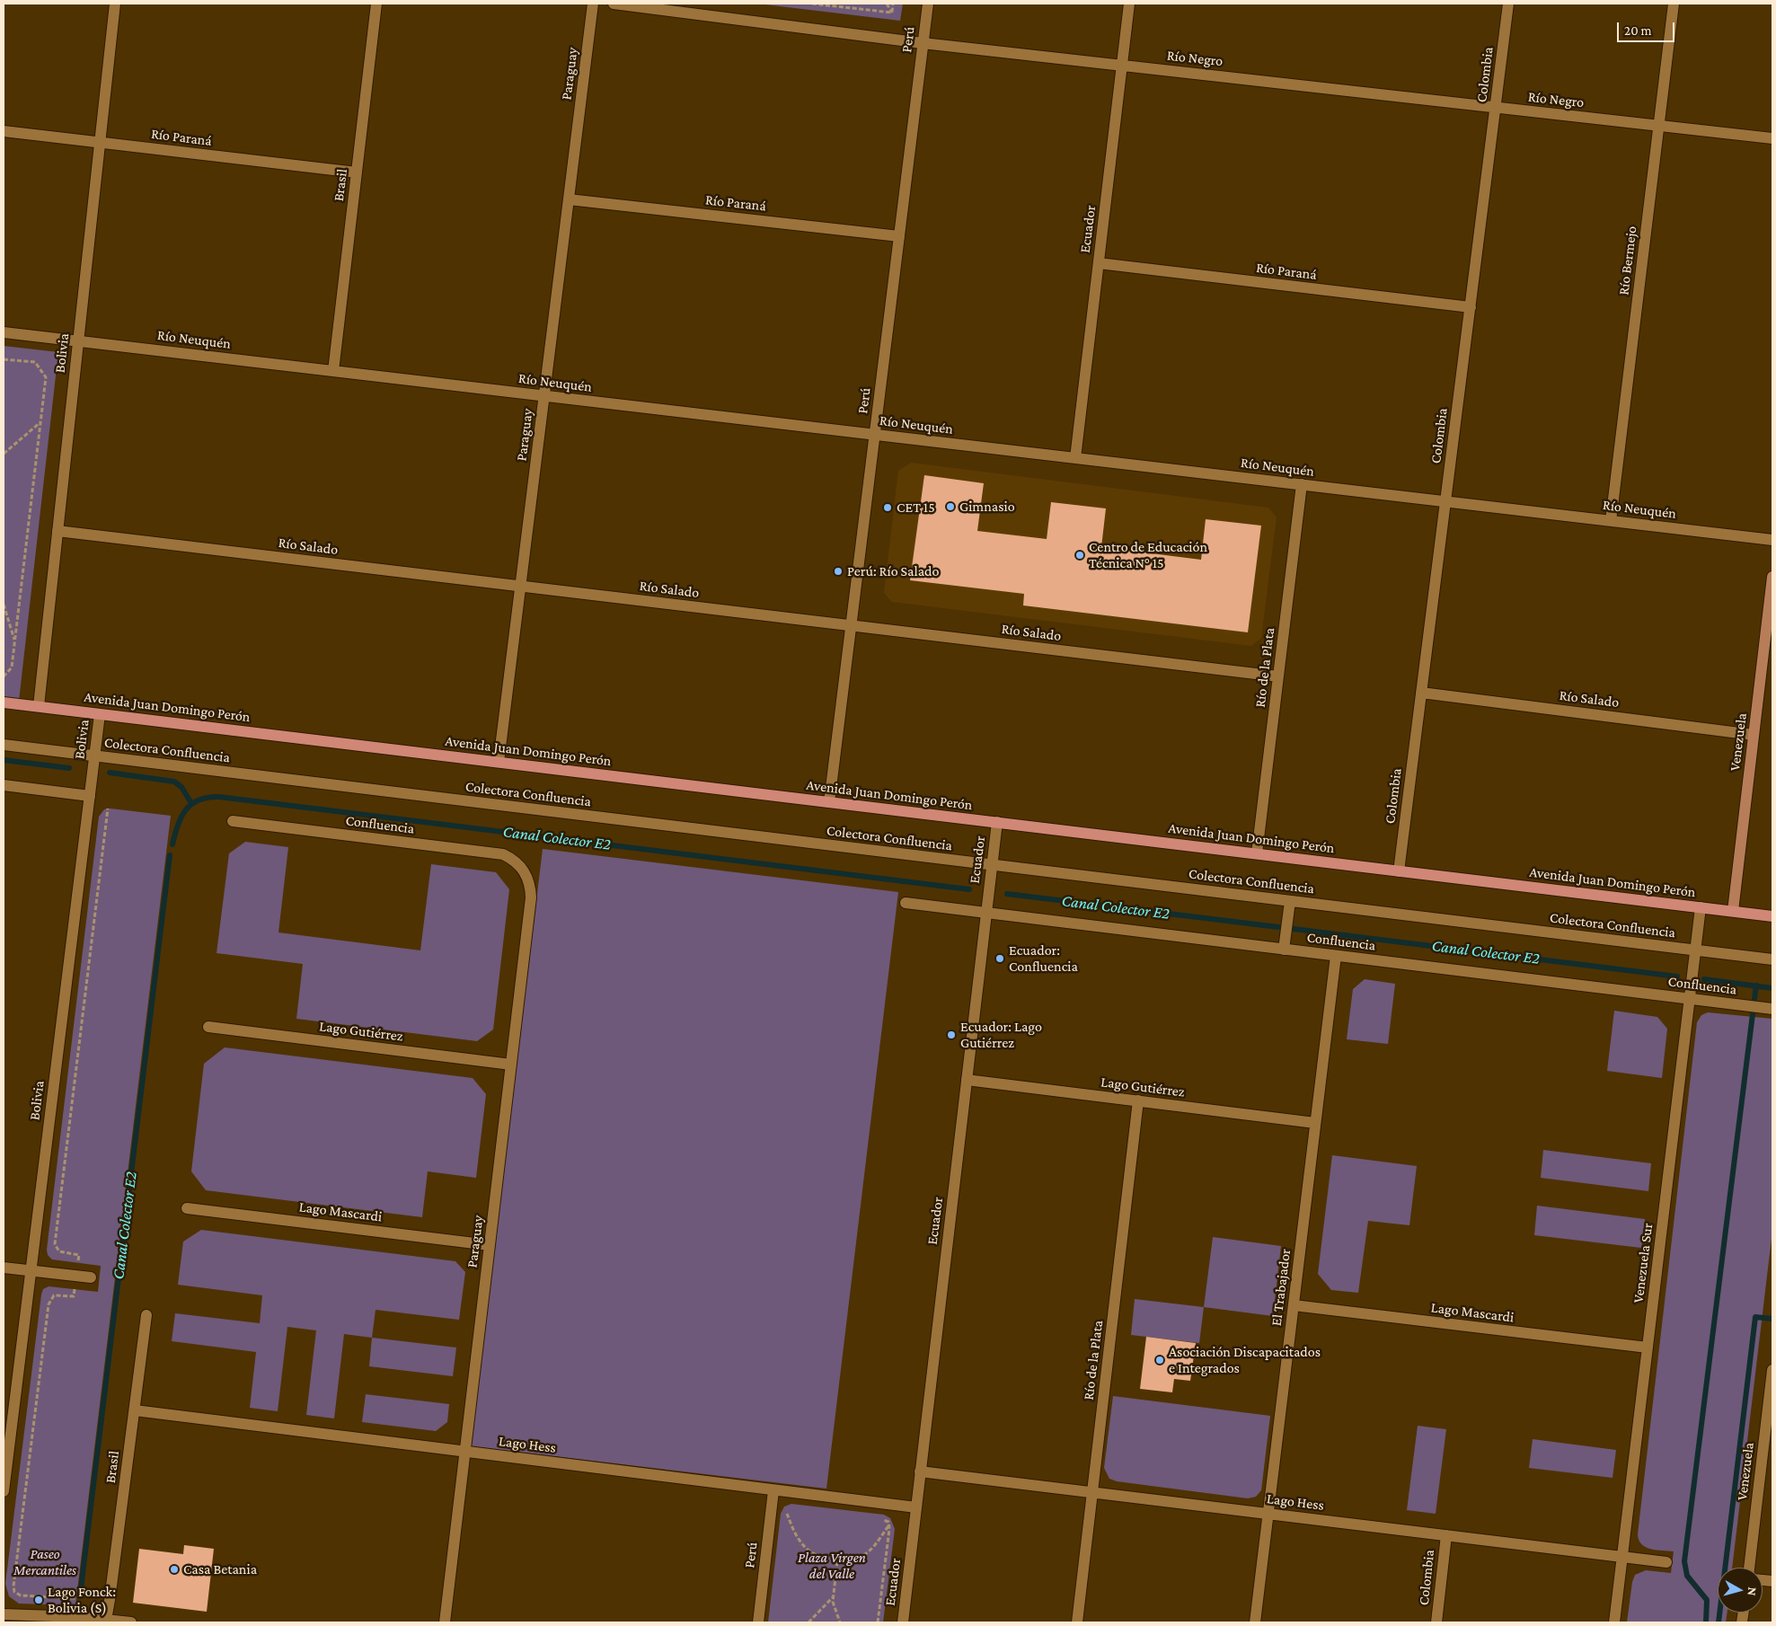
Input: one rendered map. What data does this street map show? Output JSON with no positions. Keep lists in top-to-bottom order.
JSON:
{
  "streets": {
    "main road": ["Avenida Juan Domingo Perón", "Venezuela"],
    "street": [
      "Perú",
      "Río Negro",
      "Paraguay",
      "Colombia",
      "Río Paraná",
      "Brasil",
      "Ecuador",
      "Río Bermejo",
      "Río Neuquén",
      "Bolivia",
      "Río Salado",
      "Río de la Plata",
      "Colectora Confluencia",
      "Confluencia",
      "Lago Gutiérrez",
      "Lago Mascardi",
      "Venezuela Sur",
      "El Trabajador",
      "Lago Hess"
    ]
  },
  "crossings": [
    ["Perú", "Río Negro"],
    ["Perú", "Río Paraná"],
    ["Perú", "Río Neuquén"],
    ["Perú", "Río Salado"],
    ["Perú", "Avenida Juan Domingo Perón"],
    ["Perú", "Lago Hess"],
    ["Río Negro", "Colombia"],
    ["Río Negro", "Ecuador"],
    ["Río Negro", "Río Bermejo"],
    ["Paraguay", "Río Paraná"],
    ["Paraguay", "Río Neuquén"],
    ["Paraguay", "Río Salado"],
    ["Paraguay", "Avenida Juan Domingo Perón"],
    ["Paraguay", "Confluencia"],
    ["Paraguay", "Lago Gutiérrez"],
    ["Paraguay", "Lago Mascardi"],
    ["Paraguay", "Lago Hess"],
    ["Colombia", "Río Paraná"],
    ["Colombia", "Río Neuquén"],
    ["Colombia", "Río Salado"],
    ["Colombia", "Avenida Juan Domingo Perón"],
    ["Colombia", "Lago Hess"],
    ["Río Paraná", "Brasil"],
    ["Río Paraná", "Ecuador"],
    ["Río Paraná", "Bolivia"],
    ["Brasil", "Río Neuquén"],
    ["Brasil", "Lago Hess"],
    ["Ecuador", "Río Neuquén"],
    ["Ecuador", "Avenida Juan Domingo Perón"],
    ["Ecuador", "Colectora Confluencia"],
    ["Ecuador", "Confluencia"],
    ["Ecuador", "Lago Gutiérrez"],
    ["Ecuador", "Lago Hess"],
    ["Río Bermejo", "Río Neuquén"],
    ["Río Neuquén", "Bolivia"],
    ["Río Neuquén", "Río de la Plata"],
    ["Bolivia", "Río Salado"],
    ["Bolivia", "Avenida Juan Domingo Perón"],
    ["Bolivia", "Colectora Confluencia"],
    ["Río Salado", "Río de la Plata"],
    ["Río Salado", "Venezuela"],
    ["Río de la Plata", "Avenida Juan Domingo Perón"],
    ["Río de la Plata", "Lago Gutiérrez"],
    ["Río de la Plata", "Lago Hess"],
    ["Avenida Juan Domingo Perón", "Venezuela"],
    ["Avenida Juan Domingo Perón", "Venezuela Sur"],
    ["Colectora Confluencia", "Venezuela Sur"],
    ["Confluencia", "Venezuela Sur"],
    ["Confluencia", "El Trabajador"],
    ["Lago Gutiérrez", "El Trabajador"],
    ["Lago Mascardi", "Venezuela Sur"],
    ["Lago Mascardi", "El Trabajador"],
    ["Venezuela Sur", "Lago Hess"],
    ["El Trabajador", "Lago Hess"]
  ],
  "water": ["Canal Colector E2"],
  "parks": ["Paseo Mercantiles", "Plaza Virgen del Valle"],
  "places": [
    "Gimnasio",
    "CET 15",
    "Centro de Educación Técnica N° 15",
    "Perú: Río Salado",
    "Ecuador: Confluencia",
    "Ecuador: Lago Gutiérrez",
    "Asociación Discapacitados e Integrados",
    "Casa Betania",
    "Lago Fonck: Bolivia (S)"
  ],
  "scale_bar": "20 m",
  "north": "right"
}
